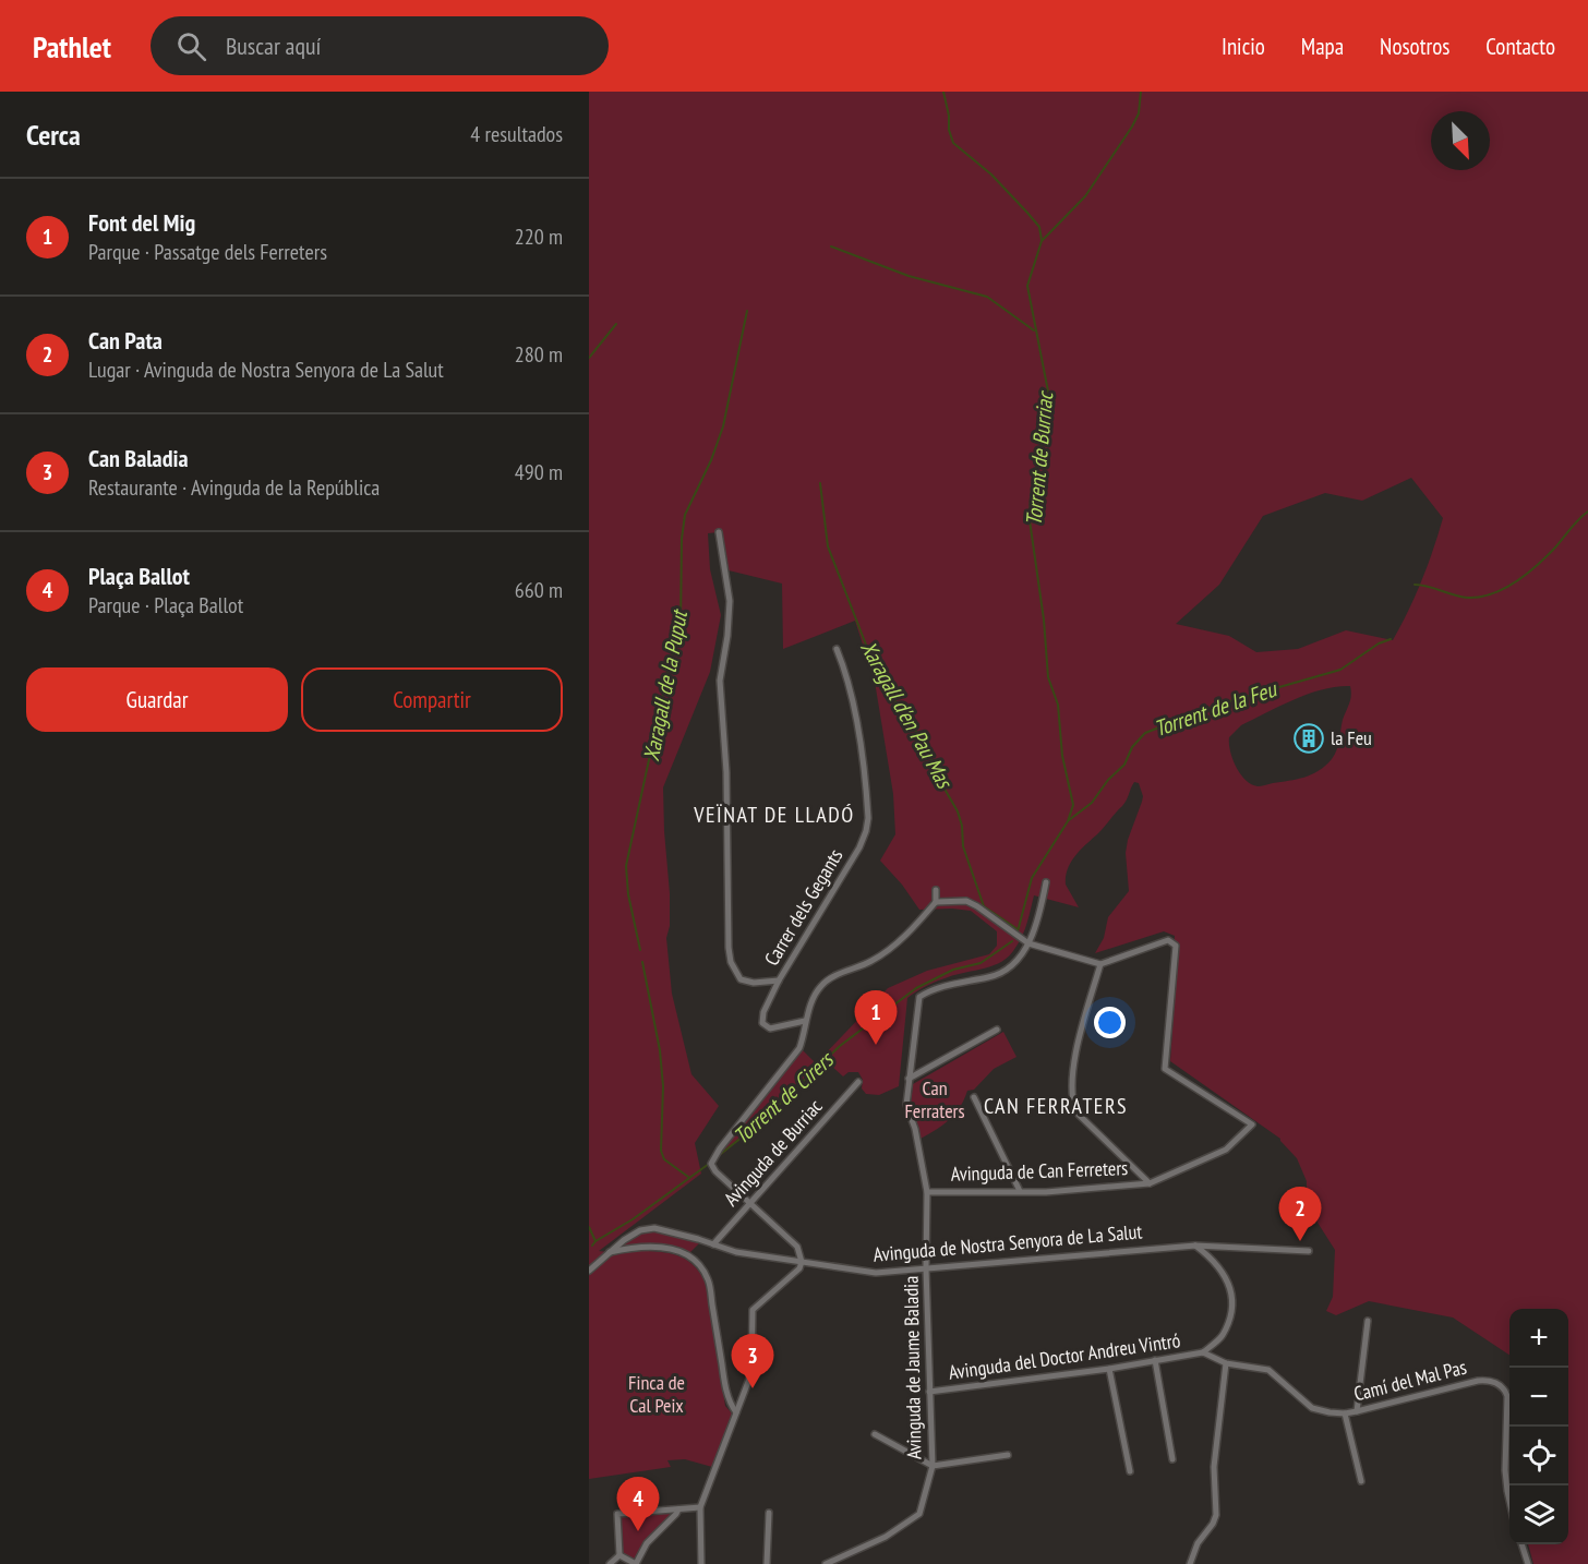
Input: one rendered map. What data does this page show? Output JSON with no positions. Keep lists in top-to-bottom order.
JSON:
{
  "streets": {
    "street": [
      "Carrer dels Gegants",
      "Avinguda de Burriac",
      "Avinguda de Can Ferreters",
      "Avinguda de Nostra Senyora de La Salut",
      "Avinguda del Doctor Andreu Vintró",
      "Avinguda de Jaume Baladia",
      "Camí del Mal Pas"
    ]
  },
  "crossings": [
    ["Avinguda de Burriac", "Avinguda de Nostra Senyora de La Salut"],
    ["Avinguda de Can Ferreters", "Avinguda de Jaume Baladia"],
    ["Avinguda de Nostra Senyora de La Salut", "Avinguda de Jaume Baladia"],
    ["Avinguda del Doctor Andreu Vintró", "Avinguda de Jaume Baladia"],
    ["Avinguda del Doctor Andreu Vintró", "Camí del Mal Pas"]
  ],
  "districts": ["VEÏNAT DE LLADÓ", "CAN FERRATERS"],
  "water": [
    "Torrent de Burriac",
    "Xaragall de la Puput",
    "Torrent de la Feu",
    "Xaragall d'en Pau Mas",
    "Torrent de Cirers"
  ],
  "parks": ["Can Ferraters", "Finca de Cal Peix"],
  "places": {
    "building": ["la Feu"]
  },
  "north": "bottom right",
  "page": {
    "header": "Pathlet",
    "search": "Buscar aquí",
    "nav": [
      "Inicio",
      "Mapa",
      "Nosotros",
      "Contacto"
    ],
    "heading": ["Cerca", "4 resultados"],
    "list": [
      {
        "mark": "1",
        "name": "Font del Mig",
        "note": "Parque · Passatge dels Ferreters",
        "value": "220 m"
      },
      {
        "mark": "2",
        "name": "Can Pata",
        "note": "Lugar · Avinguda de Nostra Senyora de La Salut",
        "value": "280 m"
      },
      {
        "mark": "3",
        "name": "Can Baladia",
        "note": "Restaurante · Avinguda de la República",
        "value": "490 m"
      },
      {
        "mark": "4",
        "name": "Plaça Ballot",
        "note": "Parque · Plaça Ballot",
        "value": "660 m"
      }
    ],
    "buttons": ["Guardar", "Compartir"],
    "pins": [
      "1",
      "2",
      "3",
      "4"
    ],
    "map_buttons": ["+", "−"]
  }
}
